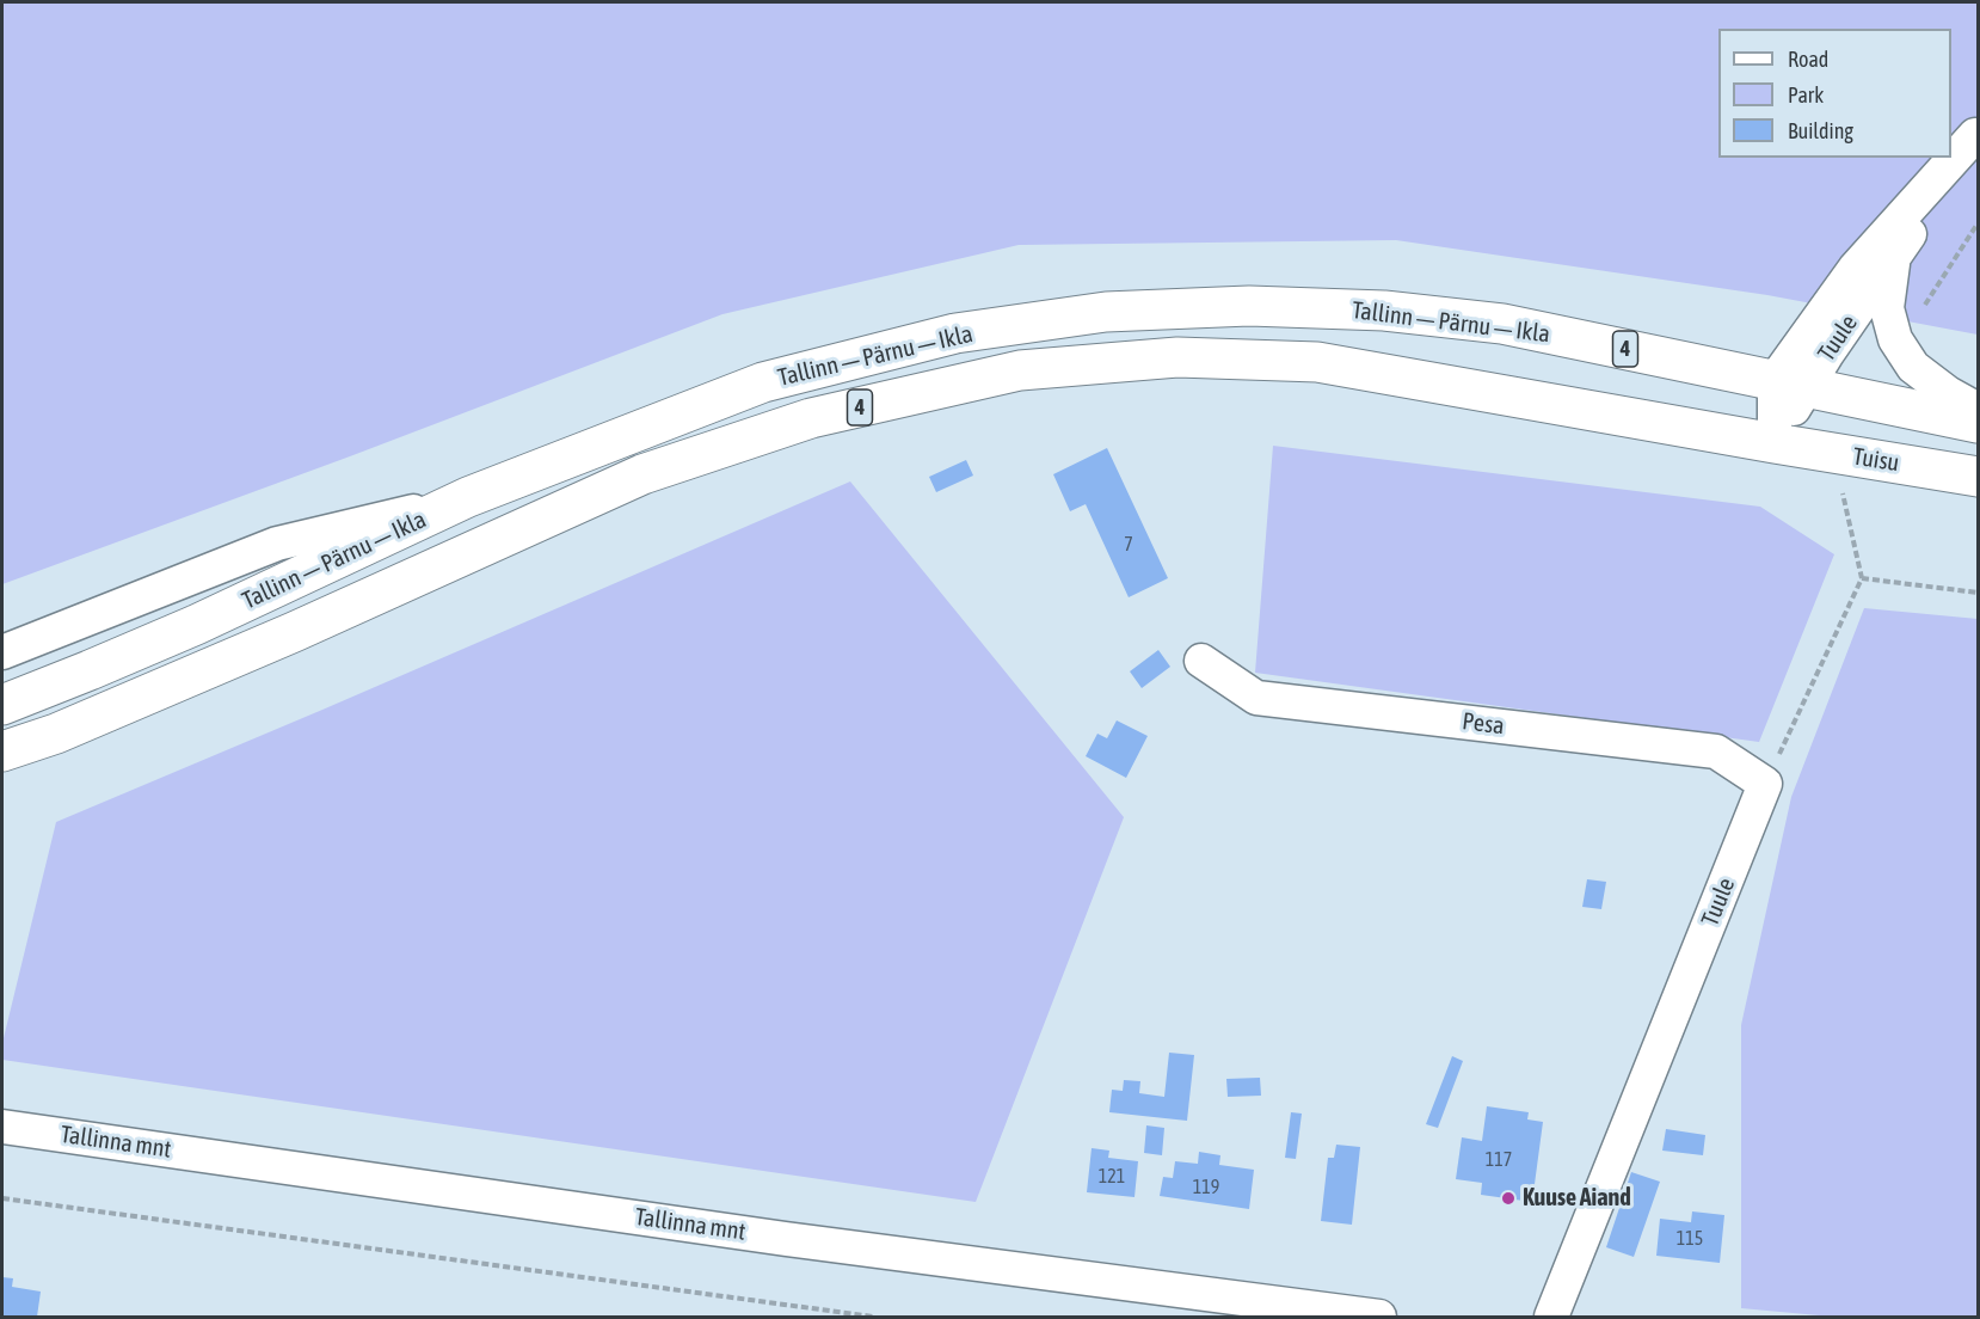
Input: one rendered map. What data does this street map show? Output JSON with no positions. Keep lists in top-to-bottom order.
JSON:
{
  "streets": {
    "highway": ["Tallinn — Pärnu — Ikla", "4", "Tuisu"],
    "street": ["Tuule", "Pesa", "Tallinna mnt"]
  },
  "crossings": [
    ["Tallinn — Pärnu — Ikla", "Tuule"],
    ["Tallinn — Pärnu — Ikla", "4"],
    ["Tallinn — Pärnu — Ikla", "Tuisu"],
    ["Tuule", "4"],
    ["Tuule", "Tuisu"],
    ["Tuule", "Pesa"]
  ],
  "places": ["Kuuse Aiand"],
  "house_numbers": [
    "7",
    "117",
    "121",
    "119",
    "115"
  ],
  "legend": ["Road", "Park", "Building"]
}
